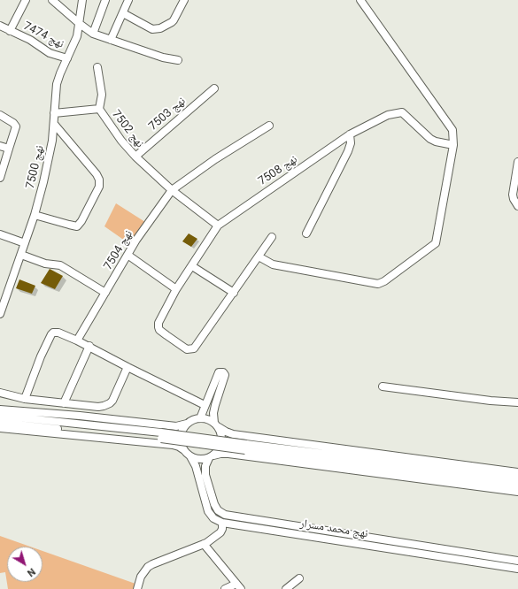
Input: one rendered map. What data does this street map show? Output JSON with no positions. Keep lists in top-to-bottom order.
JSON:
{
  "streets": {
    "street": [
      "نهج 7474",
      "نهج 7503",
      "نهج 7502",
      "نهج 7500",
      "نهج 7508",
      "نهج 7504",
      "نهج محمد مسرار"
    ]
  },
  "crossings": [
    ["نهج 7474", "نهج 7500"],
    ["نهج 7503", "نهج 7502"],
    ["نهج 7502", "نهج 7508"],
    ["نهج 7502", "نهج 7504"]
  ],
  "north": "bottom right"
}
